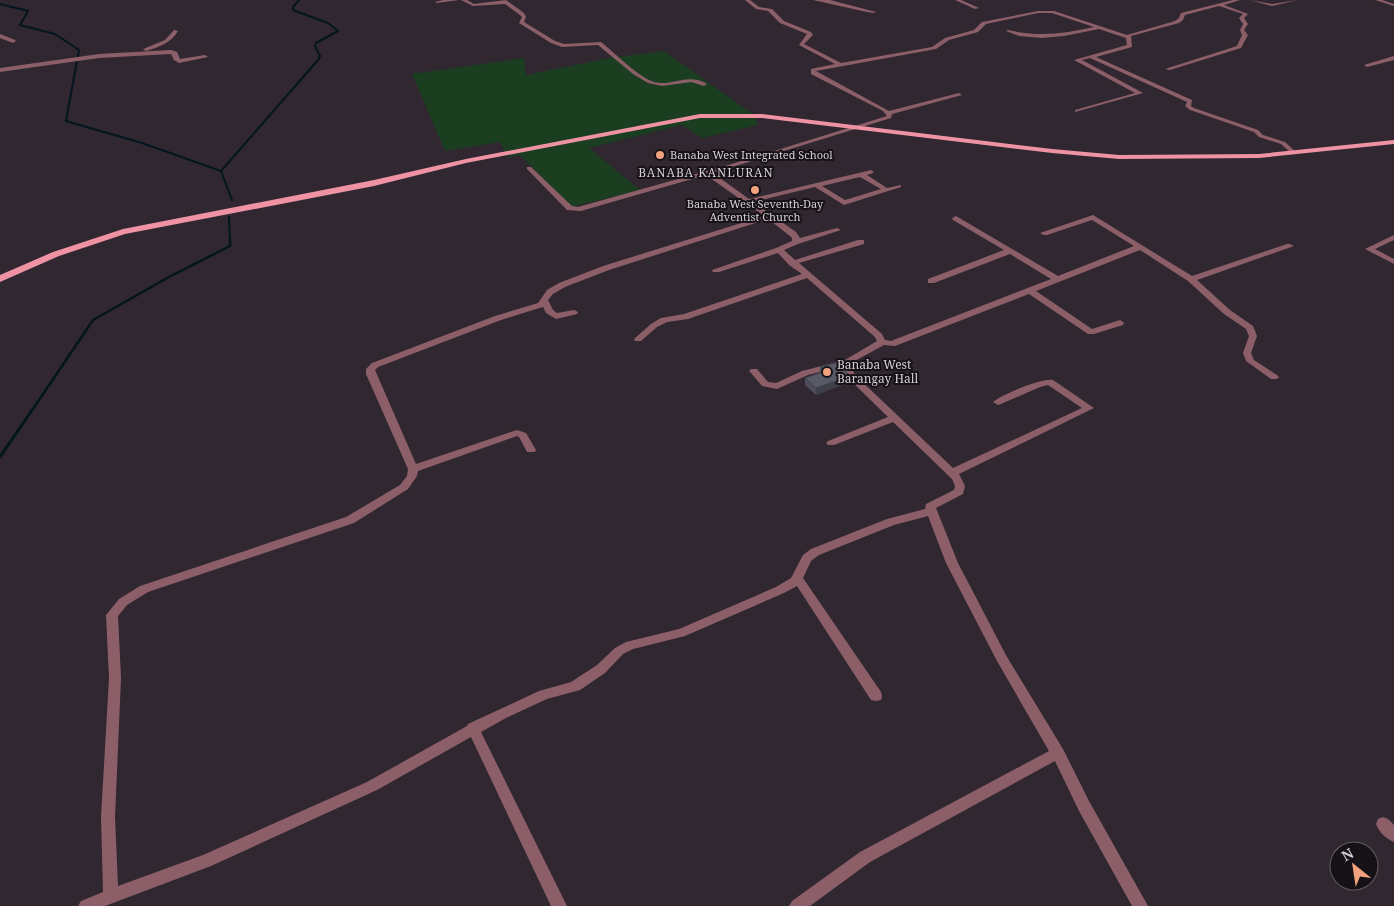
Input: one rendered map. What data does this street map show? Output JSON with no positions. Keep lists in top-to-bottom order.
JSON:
{
  "districts": ["BANABA KANLURAN"],
  "places": ["Banaba West Integrated School", "Banaba West Seventh-Day Adventist Church", "Banaba West Barangay Hall"],
  "north": "top left"
}
